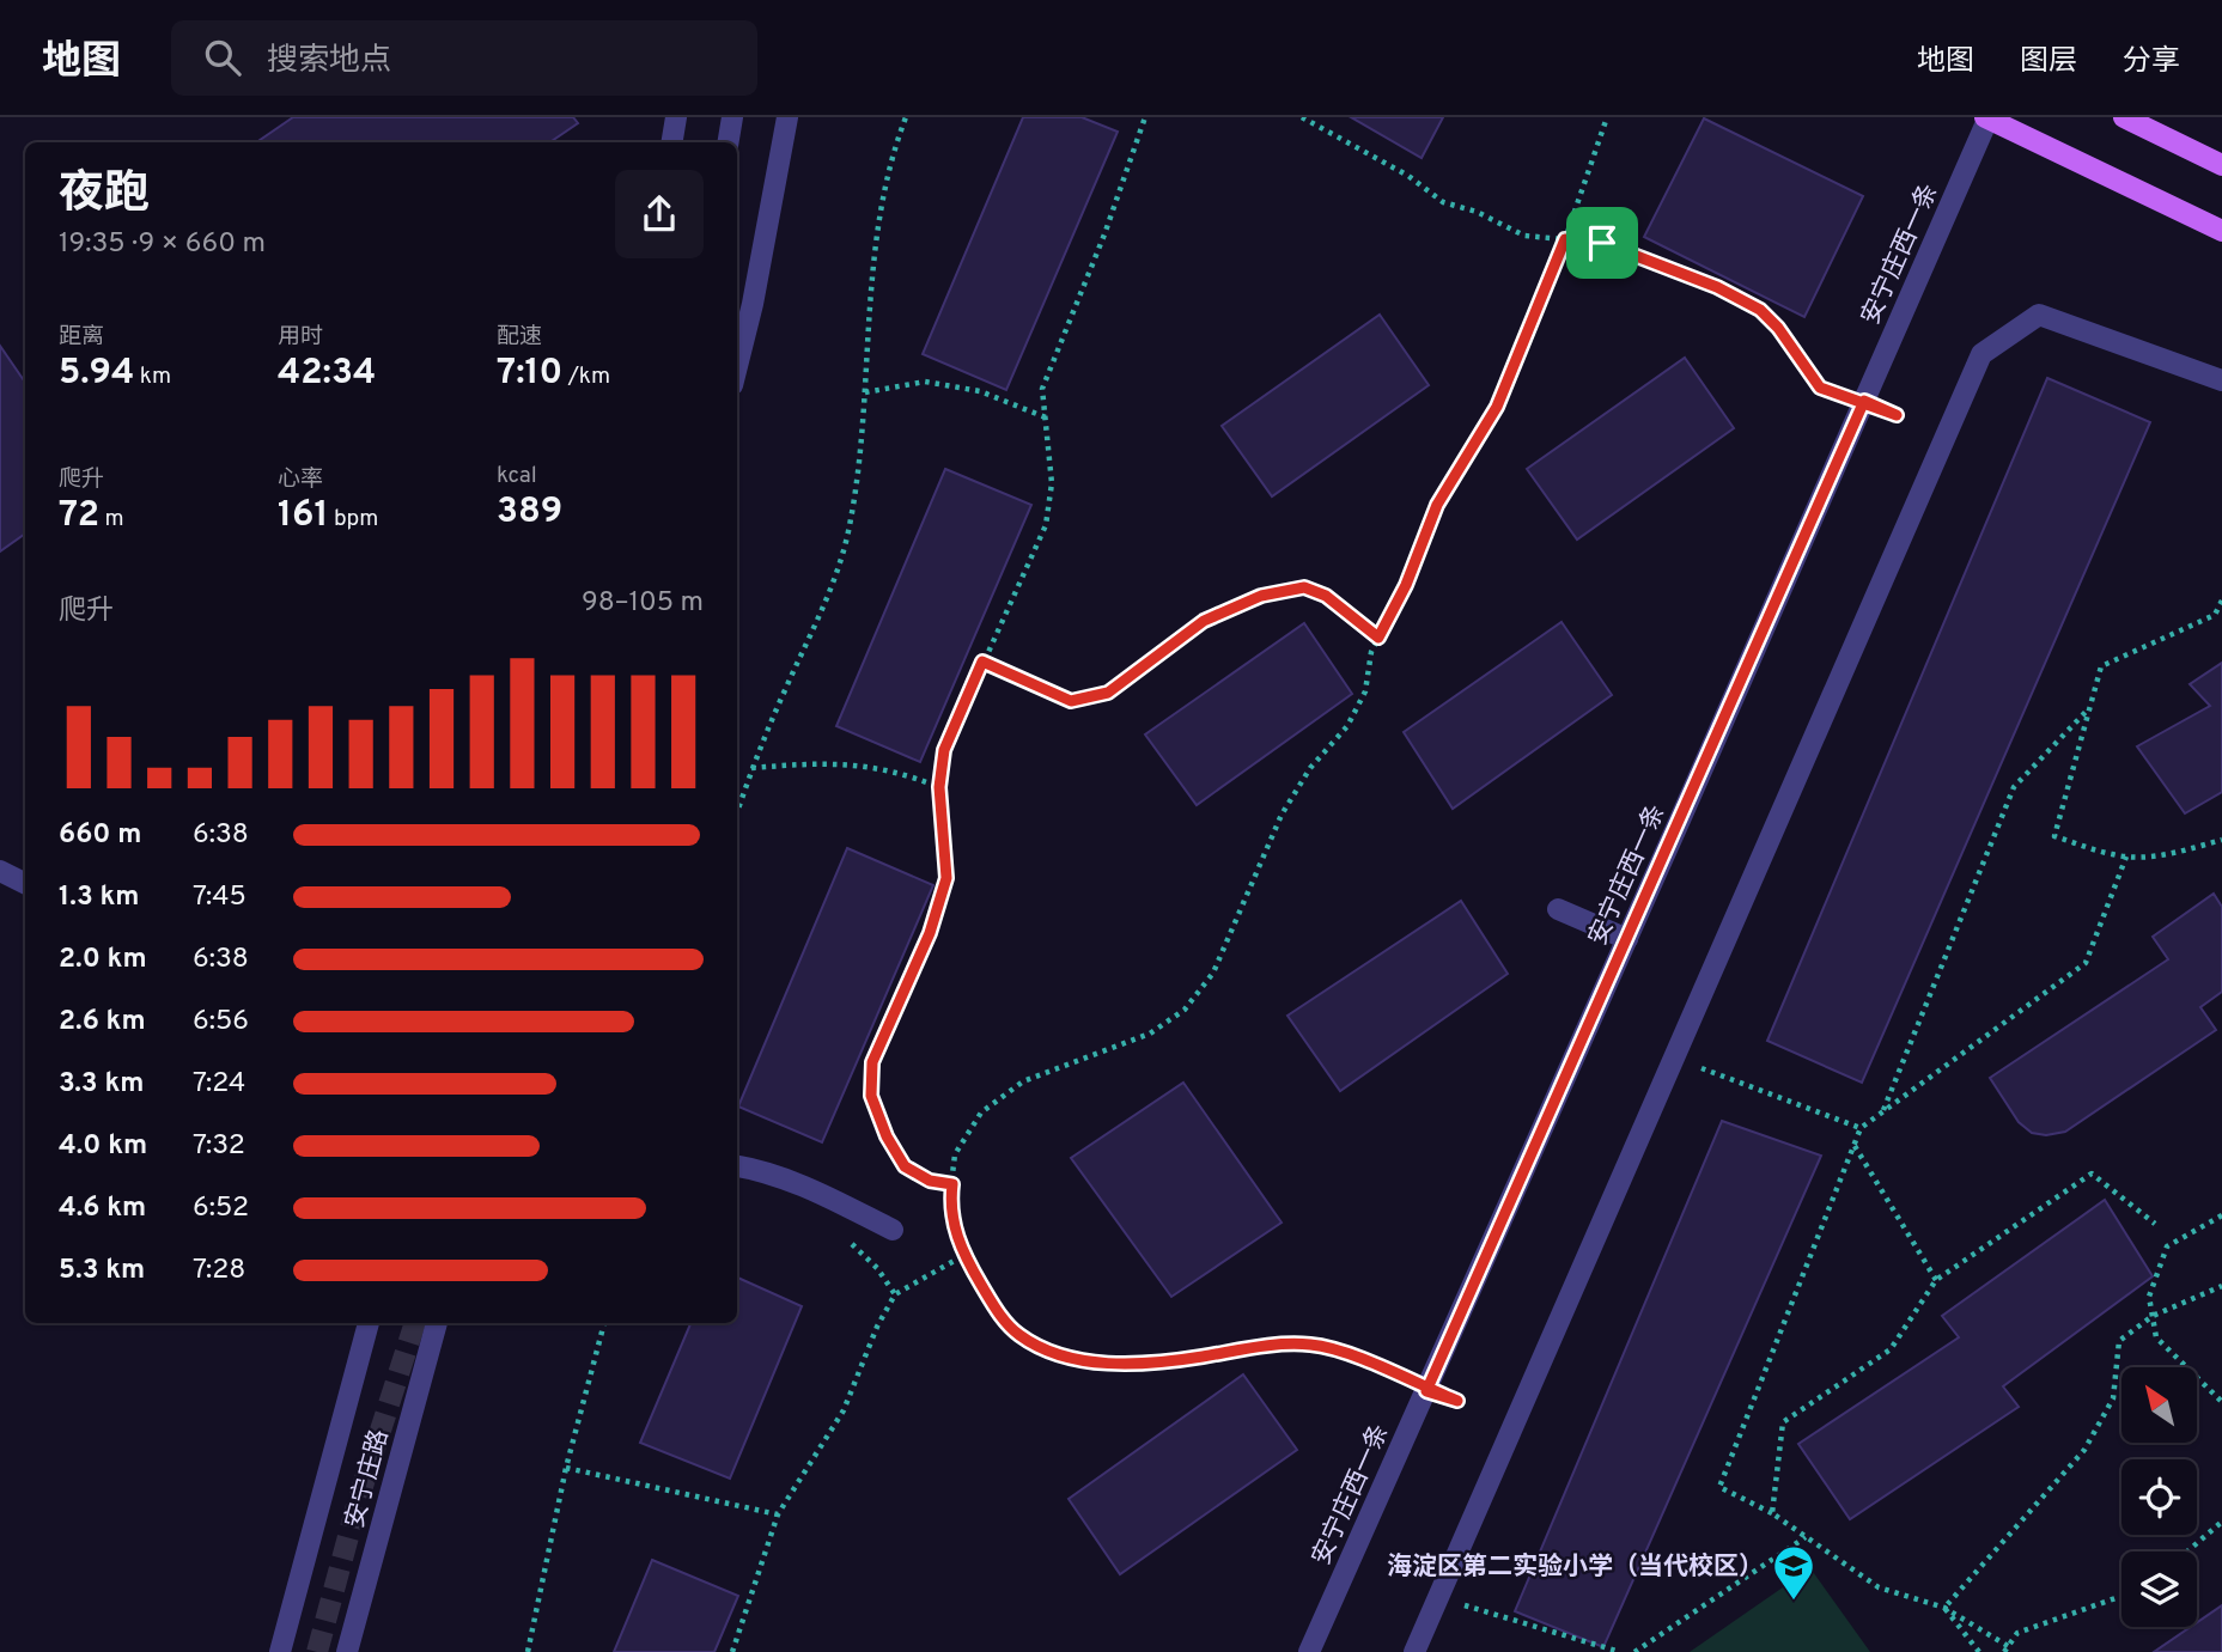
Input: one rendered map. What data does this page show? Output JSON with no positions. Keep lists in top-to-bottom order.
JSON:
{
  "streets": {
    "street": ["安宁庄西一条", "安宁庄路"]
  },
  "places": {
    "school or university": ["海淀区第二实验小学（当代校区）"]
  },
  "north": "top left",
  "page": {
    "header": "地图",
    "search": "搜索地点",
    "nav": ["地图", "图层", "分享"],
    "heading": ["夜跑", "19:35 · 9 × 660 m"],
    "stats": [
      ["距离", "5.94 km"],
      ["用时", "42:34"],
      ["配速", "7:10 /km"],
      ["爬升", "72 m"],
      ["心率", "161 bpm"],
      ["kcal", "389"]
    ],
    "chart": ["爬升", "98–105 m"],
    "list": [
      {
        "name": "660 m",
        "note": "6:38"
      },
      {
        "name": "1.3 km",
        "note": "7:45"
      },
      {
        "name": "2.0 km",
        "note": "6:38"
      },
      {
        "name": "2.6 km",
        "note": "6:56"
      },
      {
        "name": "3.3 km",
        "note": "7:24"
      },
      {
        "name": "4.0 km",
        "note": "7:32"
      },
      {
        "name": "4.6 km",
        "note": "6:52"
      },
      {
        "name": "5.3 km",
        "note": "7:28"
      }
    ]
  }
}
